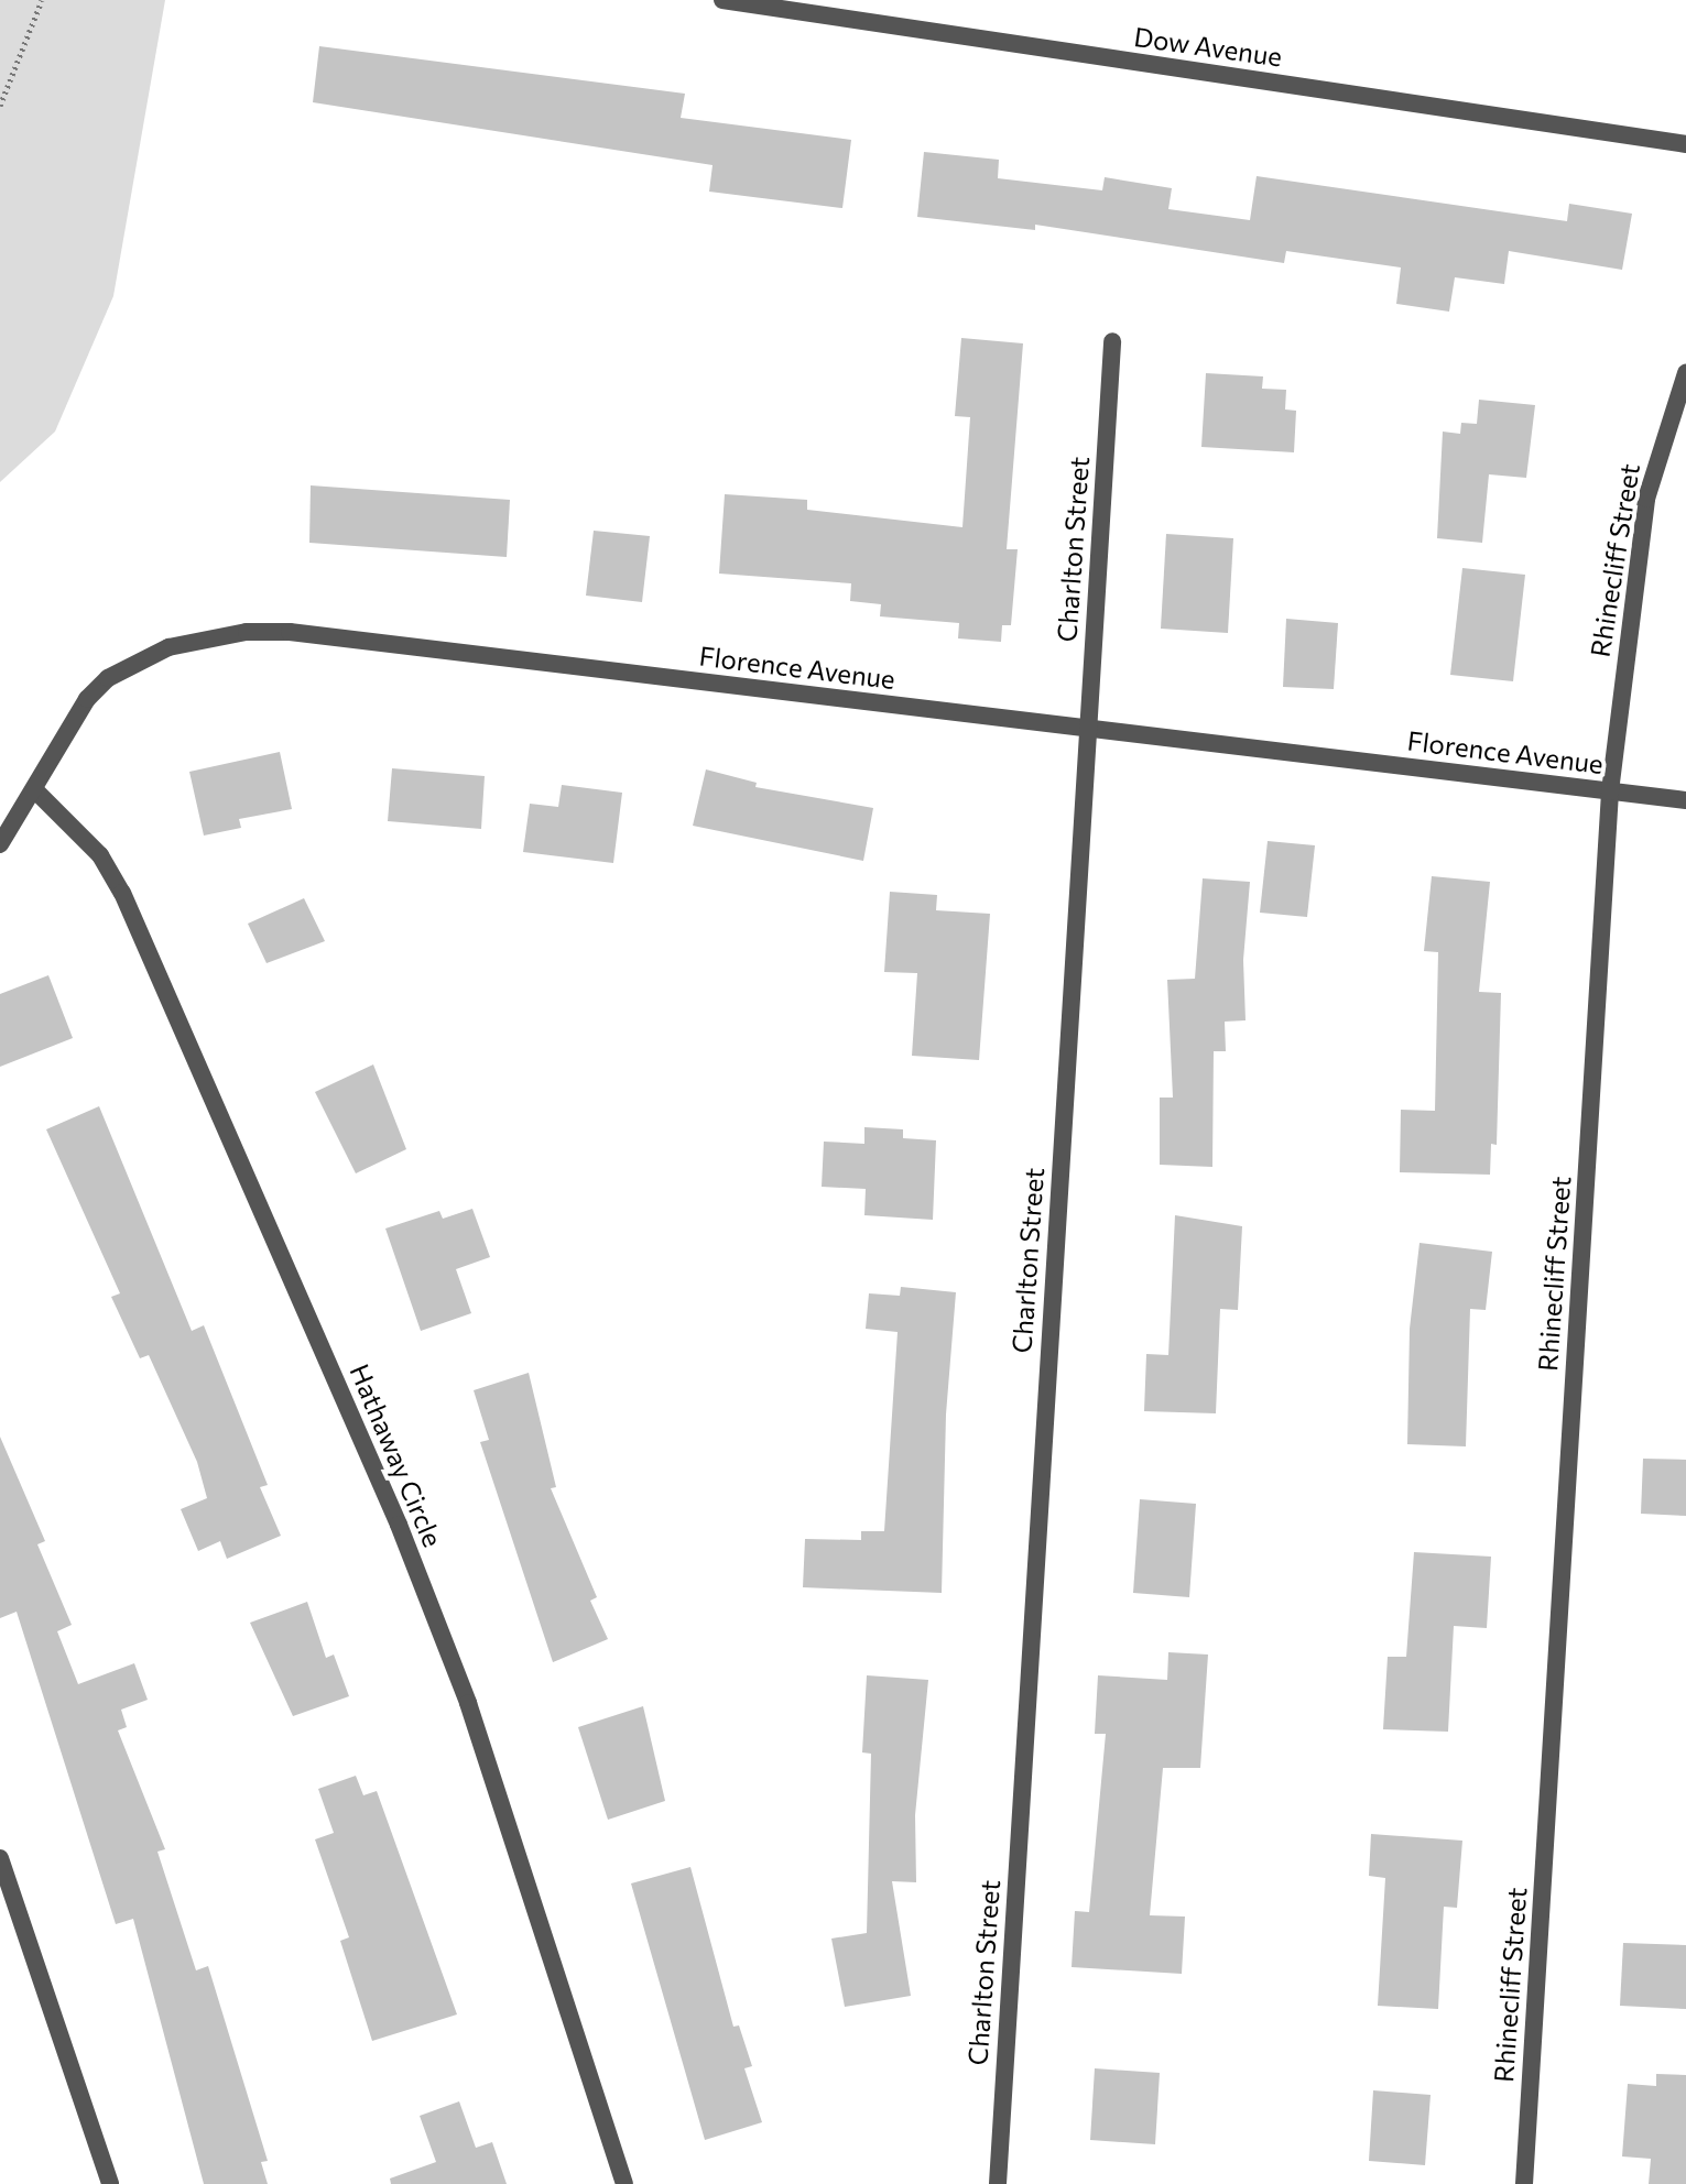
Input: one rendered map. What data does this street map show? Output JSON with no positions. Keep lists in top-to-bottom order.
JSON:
{
  "streets": {
    "street": [
      "Dow Avenue",
      "Charlton Street",
      "Rhinecliff Street",
      "Florence Avenue",
      "Hathaway Circle"
    ]
  },
  "crossings": [
    ["Charlton Street", "Florence Avenue"],
    ["Rhinecliff Street", "Florence Avenue"],
    ["Florence Avenue", "Hathaway Circle"]
  ]
}
